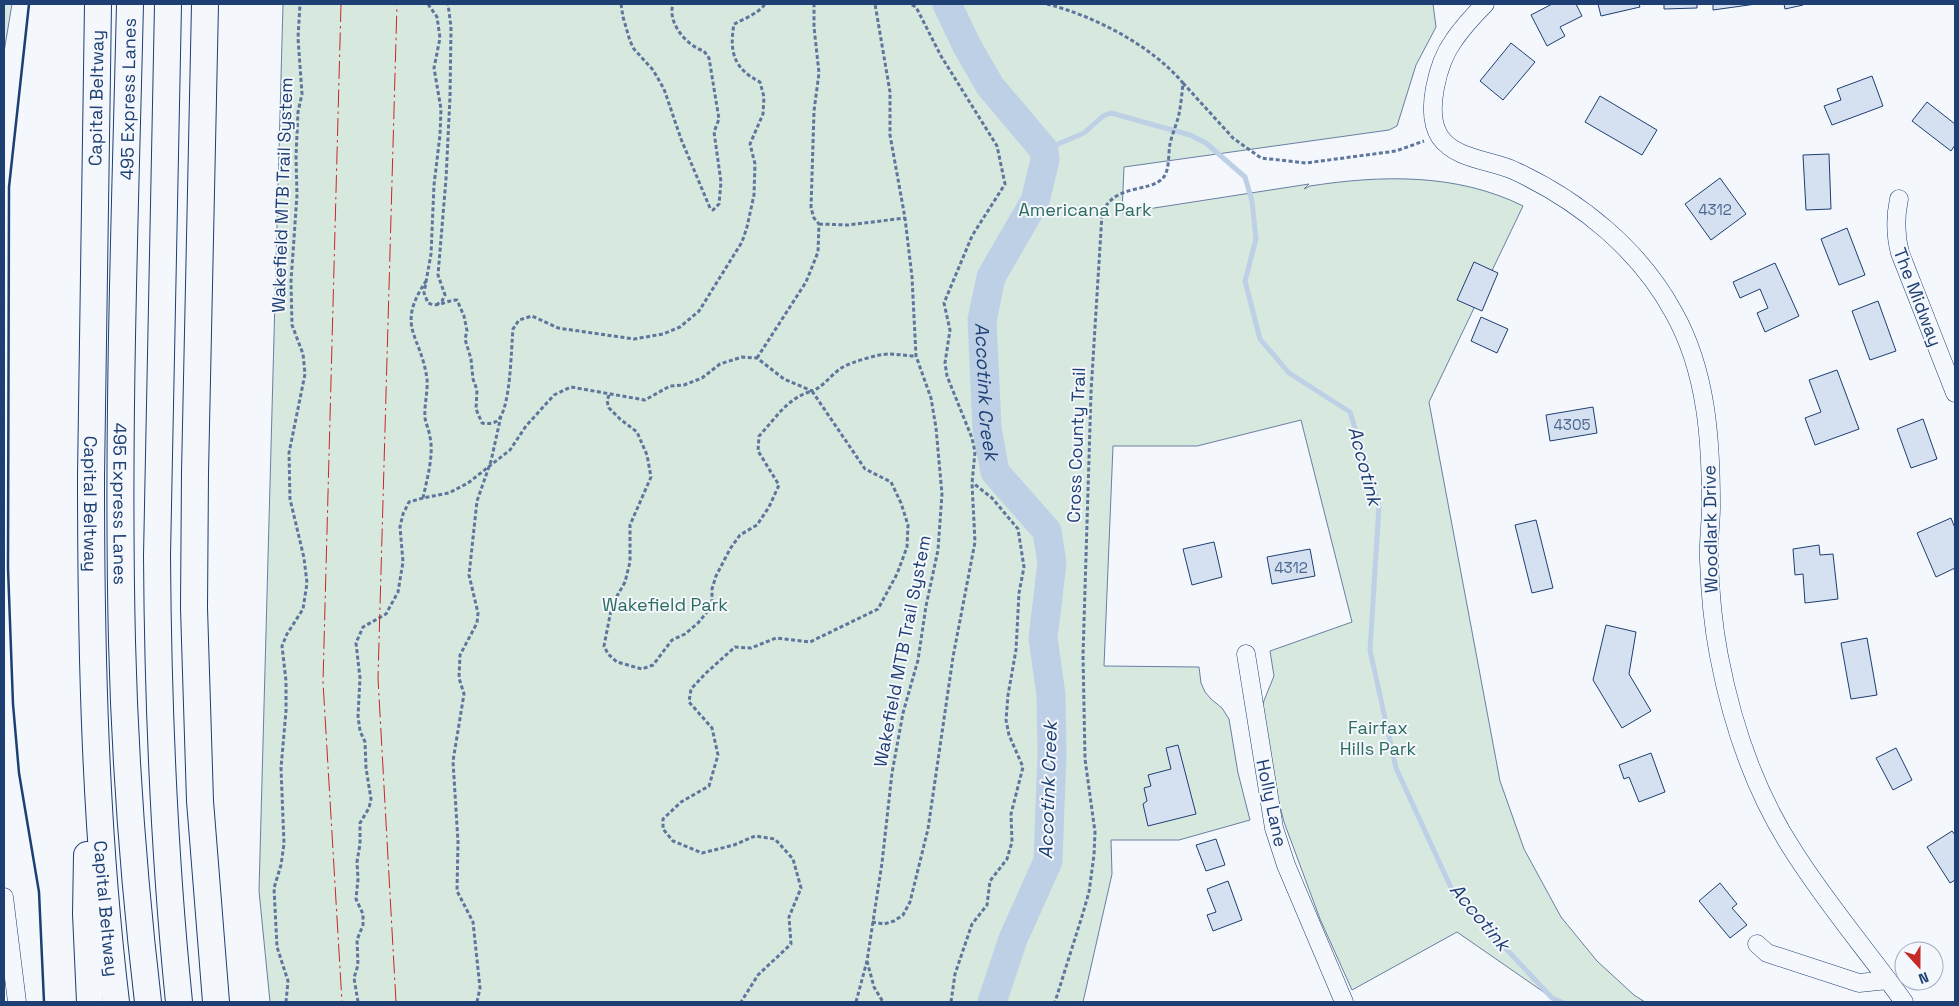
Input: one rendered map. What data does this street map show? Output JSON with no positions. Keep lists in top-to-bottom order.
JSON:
{
  "streets": {
    "highway": ["Capital Beltway", "495 Express Lanes"],
    "street": ["The Midway", "Woodlark Drive", "Holly Lane"],
    "path": ["Wakefield MTB Trail System", "Cross County Trail"]
  },
  "water": ["Accotink Creek", "Accotink"],
  "parks": ["Americana Park", "Wakefield Park", "Fairfax Hills Park"],
  "house_numbers": ["4312", "4305", "4312"],
  "north": "bottom"
}
